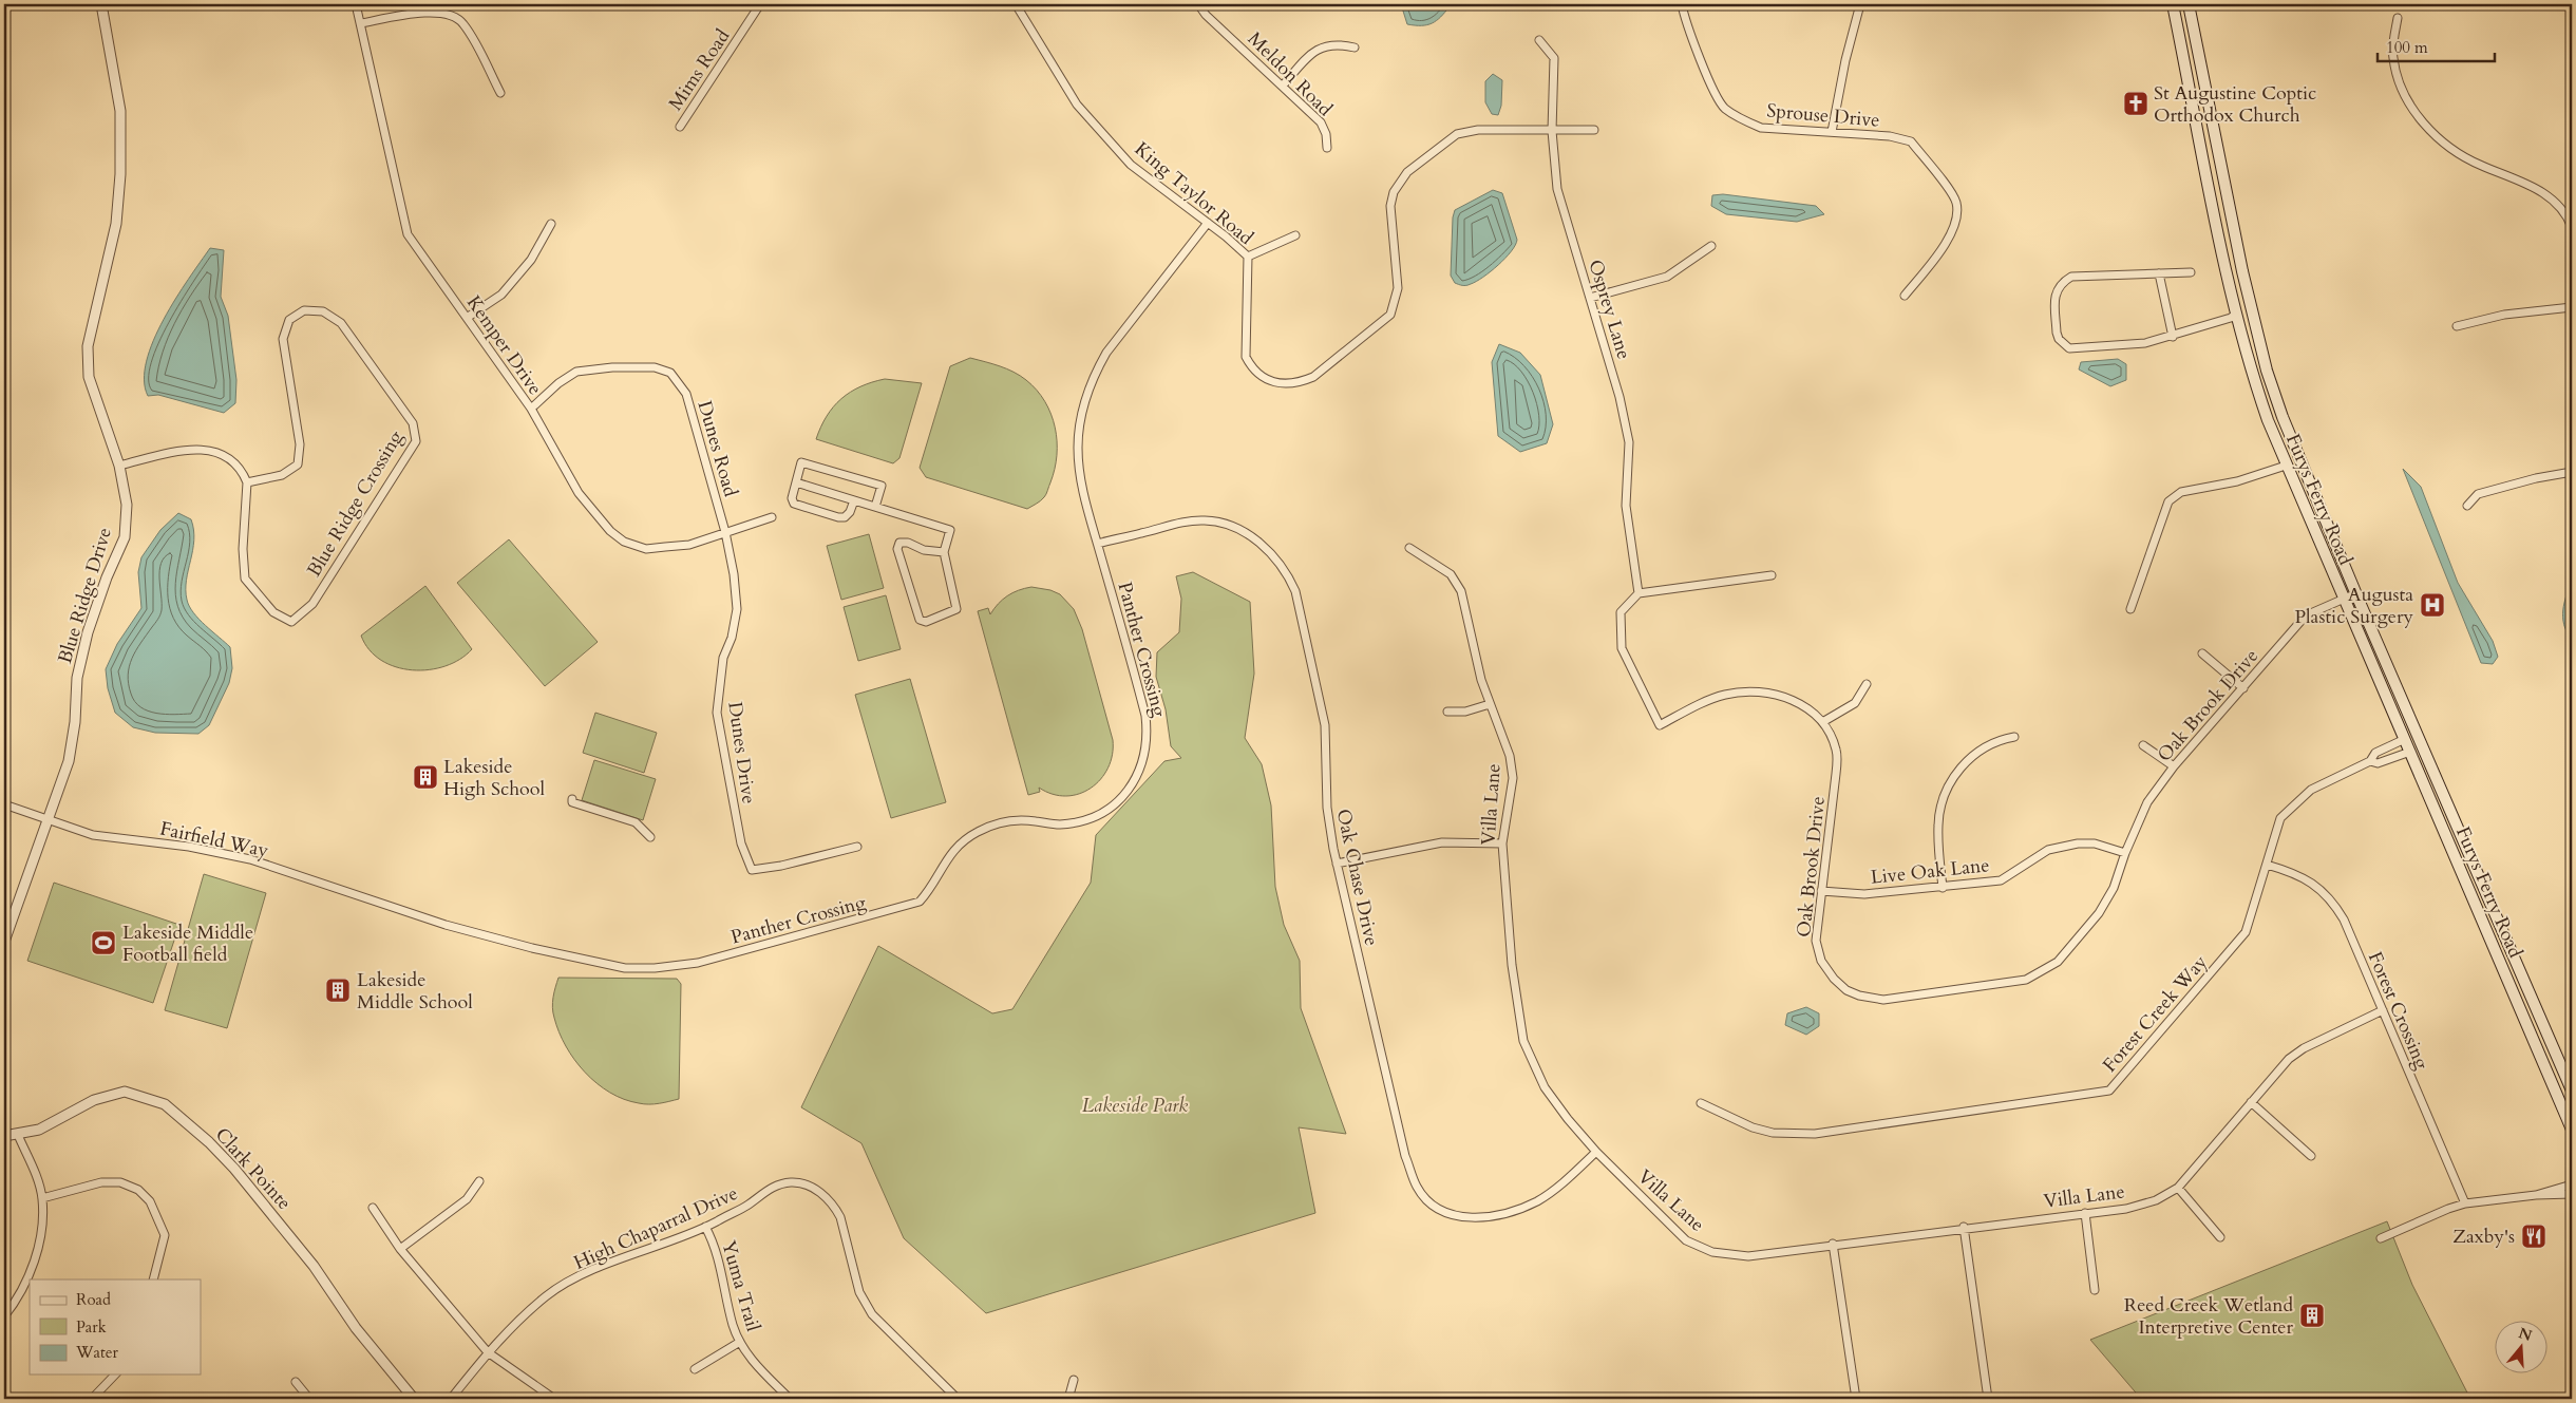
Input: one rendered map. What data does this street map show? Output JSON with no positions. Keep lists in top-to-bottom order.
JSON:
{
  "streets": {
    "main road": ["Furys Ferry Road"],
    "street": [
      "Mims Road",
      "Meldon Road",
      "Sprouse Drive",
      "King Taylor Road",
      "Osprey Lane",
      "Kemper Drive",
      "Dunes Road",
      "Blue Ridge Crossing",
      "Blue Ridge Drive",
      "Panther Crossing",
      "Oak Brook Drive",
      "Dunes Drive",
      "Villa Lane",
      "Fairfield Way",
      "Live Oak Lane",
      "Oak Chase Drive",
      "Forest Crossing",
      "Forest Creek Way",
      "Clark Pointe",
      "High Chaparral Drive",
      "Yuma Trail"
    ]
  },
  "crossings": [
    ["King Taylor Road", "Osprey Lane"],
    ["King Taylor Road", "Panther Crossing"],
    ["Kemper Drive", "Dunes Road"],
    ["Kemper Drive", "Dunes Drive"],
    ["Dunes Road", "Dunes Drive"],
    ["Furys Ferry Road", "Oak Brook Drive"],
    ["Furys Ferry Road", "Forest Creek Way"],
    ["Blue Ridge Drive", "Fairfield Way"],
    ["Panther Crossing", "Fairfield Way"],
    ["Panther Crossing", "Oak Chase Drive"],
    ["Oak Brook Drive", "Live Oak Lane"],
    ["Villa Lane", "Oak Chase Drive"],
    ["Villa Lane", "Forest Crossing"],
    ["Forest Crossing", "Forest Creek Way"],
    ["High Chaparral Drive", "Yuma Trail"]
  ],
  "parks": ["Lakeside Park"],
  "places": {
    "church": ["St Augustine Coptic Orthodox Church"],
    "hospital": ["Augusta Plastic Surgery"],
    "building": ["Lakeside High School", "Lakeside Middle School", "Reed Creek Wetland Interpretive Center"],
    "sports": ["Lakeside Middle Football field"],
    "restaurant": ["Zaxby's"]
  },
  "legend": ["Road", "Park", "Water"],
  "scale_bar": "100 m",
  "north": "top"
}
